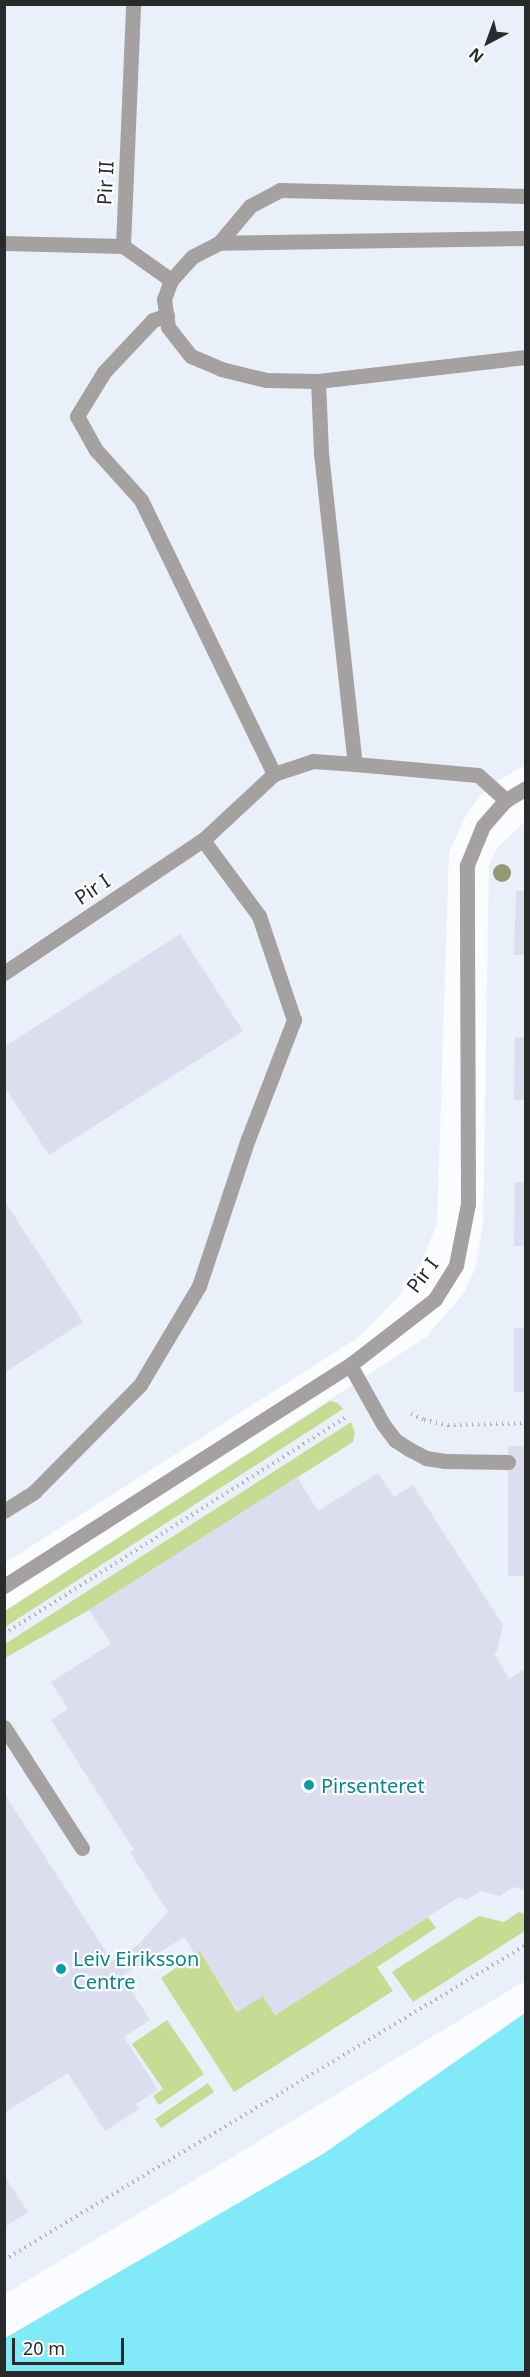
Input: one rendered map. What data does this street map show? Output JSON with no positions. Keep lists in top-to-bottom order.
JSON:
{
  "streets": {
    "street": ["Pir II", "Pir I"]
  },
  "places": ["Pirsenteret", "Leiv Eiriksson Centre"],
  "scale_bar": "20 m",
  "north": "bottom left"
}
